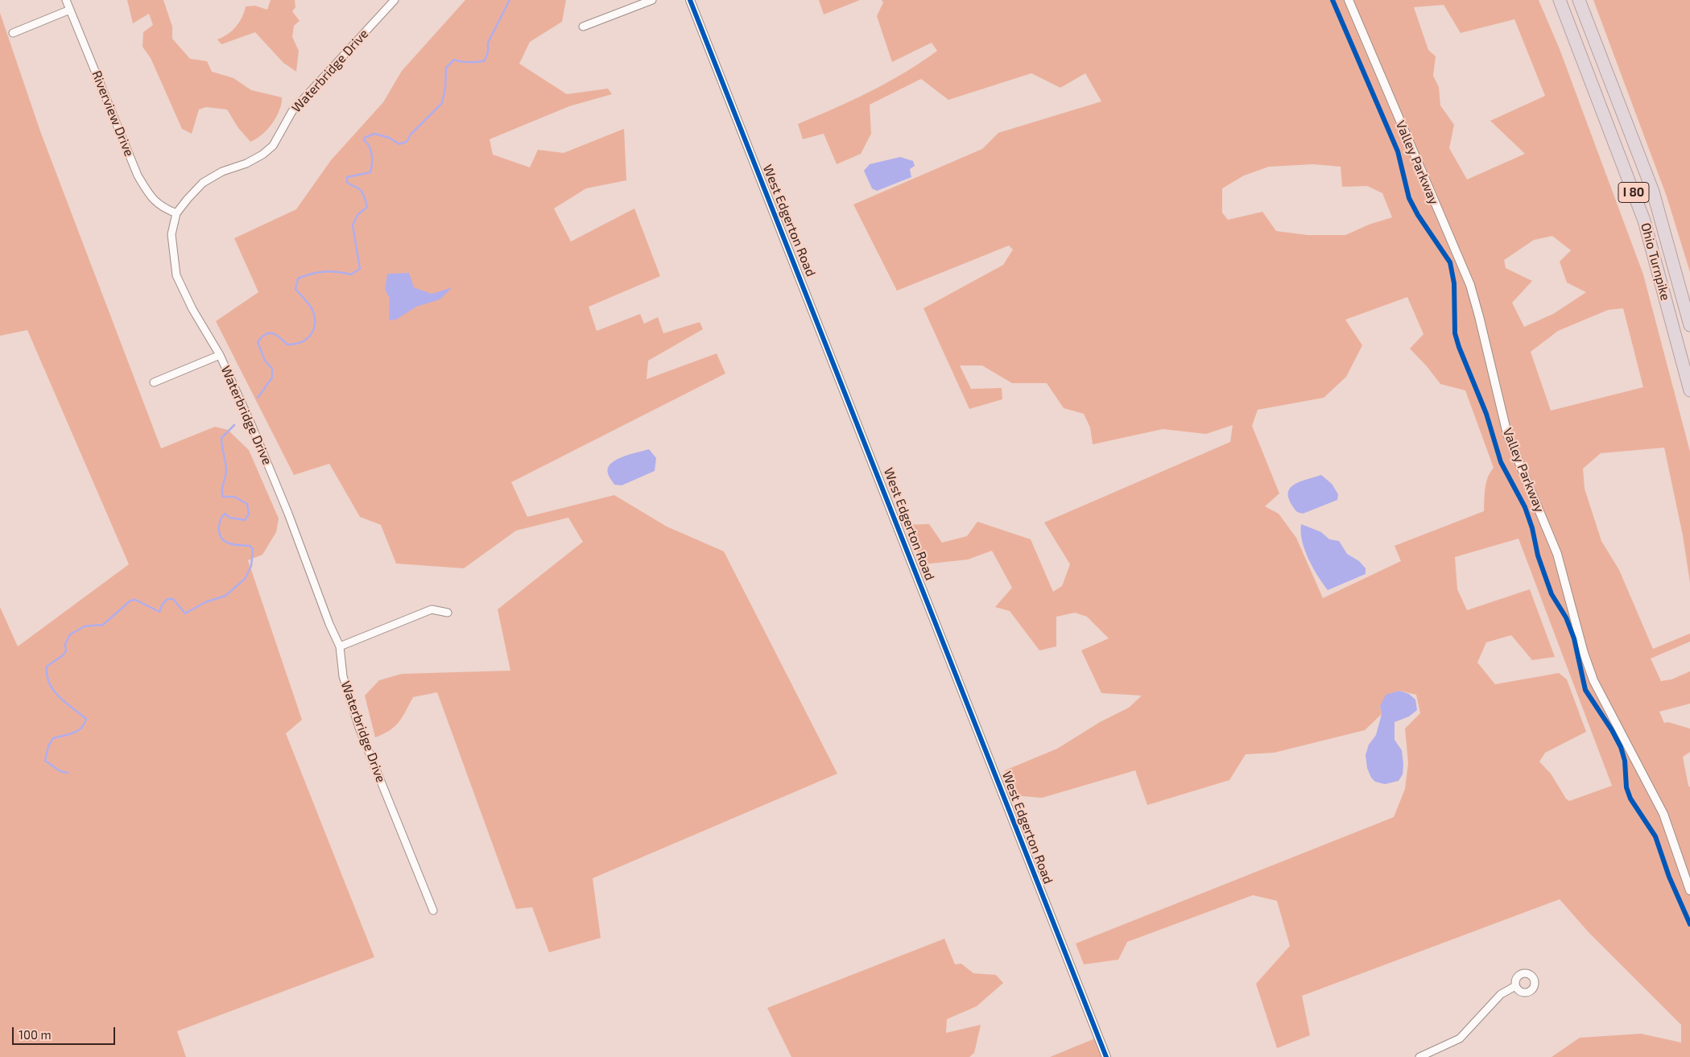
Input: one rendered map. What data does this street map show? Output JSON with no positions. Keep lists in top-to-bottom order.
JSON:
{
  "streets": {
    "highway": ["I 80", "Ohio Turnpike"],
    "street": [
      "Waterbridge Drive",
      "Riverview Drive",
      "Valley Parkway",
      "West Edgerton Road"
    ]
  },
  "crossings": [
    ["Waterbridge Drive", "Riverview Drive"]
  ],
  "scale_bar": "100 m"
}
